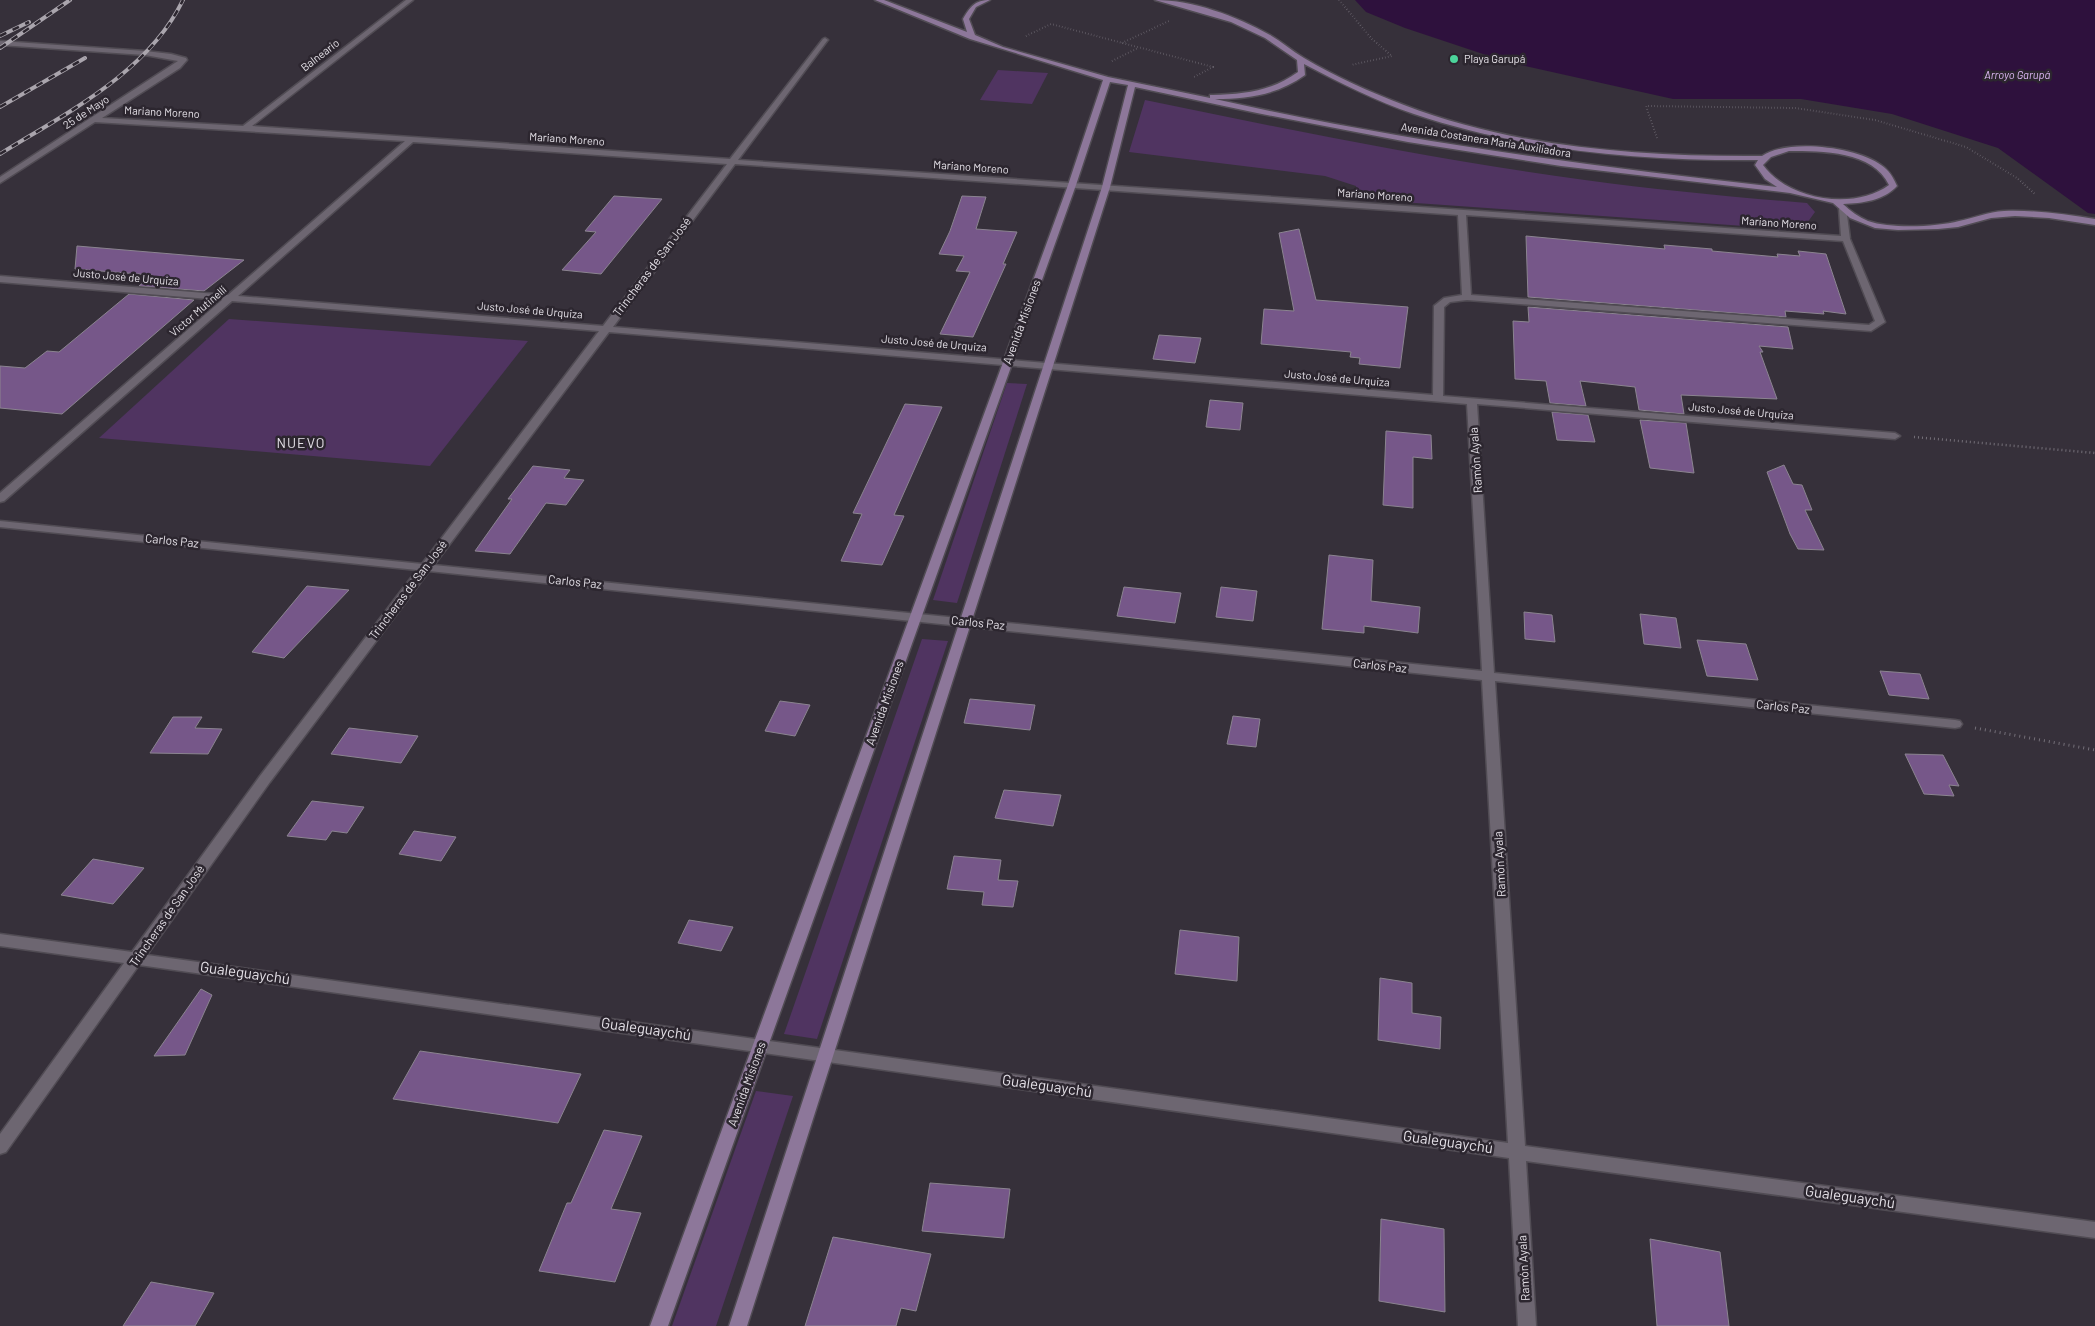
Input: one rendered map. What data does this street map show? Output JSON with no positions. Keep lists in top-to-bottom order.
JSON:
{
  "streets": {
    "main road": ["Avenida Costanera María Auxiliadora", "Avenida Misiones"],
    "street": [
      "Balneario",
      "25 de Mayo",
      "Mariano Moreno",
      "Trincheras de San José",
      "Justo José de Urquiza",
      "Victor Mutinelli",
      "Ramón Ayala",
      "Carlos Paz",
      "Gualeguaychú"
    ]
  },
  "crossings": [
    ["Balneario", "Mariano Moreno"],
    ["25 de Mayo", "Mariano Moreno"],
    ["Mariano Moreno", "Trincheras de San José"],
    ["Mariano Moreno", "Victor Mutinelli"],
    ["Mariano Moreno", "Avenida Misiones"],
    ["Trincheras de San José", "Justo José de Urquiza"],
    ["Trincheras de San José", "Carlos Paz"],
    ["Trincheras de San José", "Gualeguaychú"],
    ["Justo José de Urquiza", "Victor Mutinelli"],
    ["Justo José de Urquiza", "Avenida Misiones"],
    ["Justo José de Urquiza", "Ramón Ayala"],
    ["Avenida Misiones", "Carlos Paz"],
    ["Avenida Misiones", "Gualeguaychú"],
    ["Ramón Ayala", "Carlos Paz"],
    ["Ramón Ayala", "Gualeguaychú"]
  ],
  "districts": ["NUEVO"],
  "water": ["Arroyo Garupá"],
  "places": ["Playa Garupá"]
}
